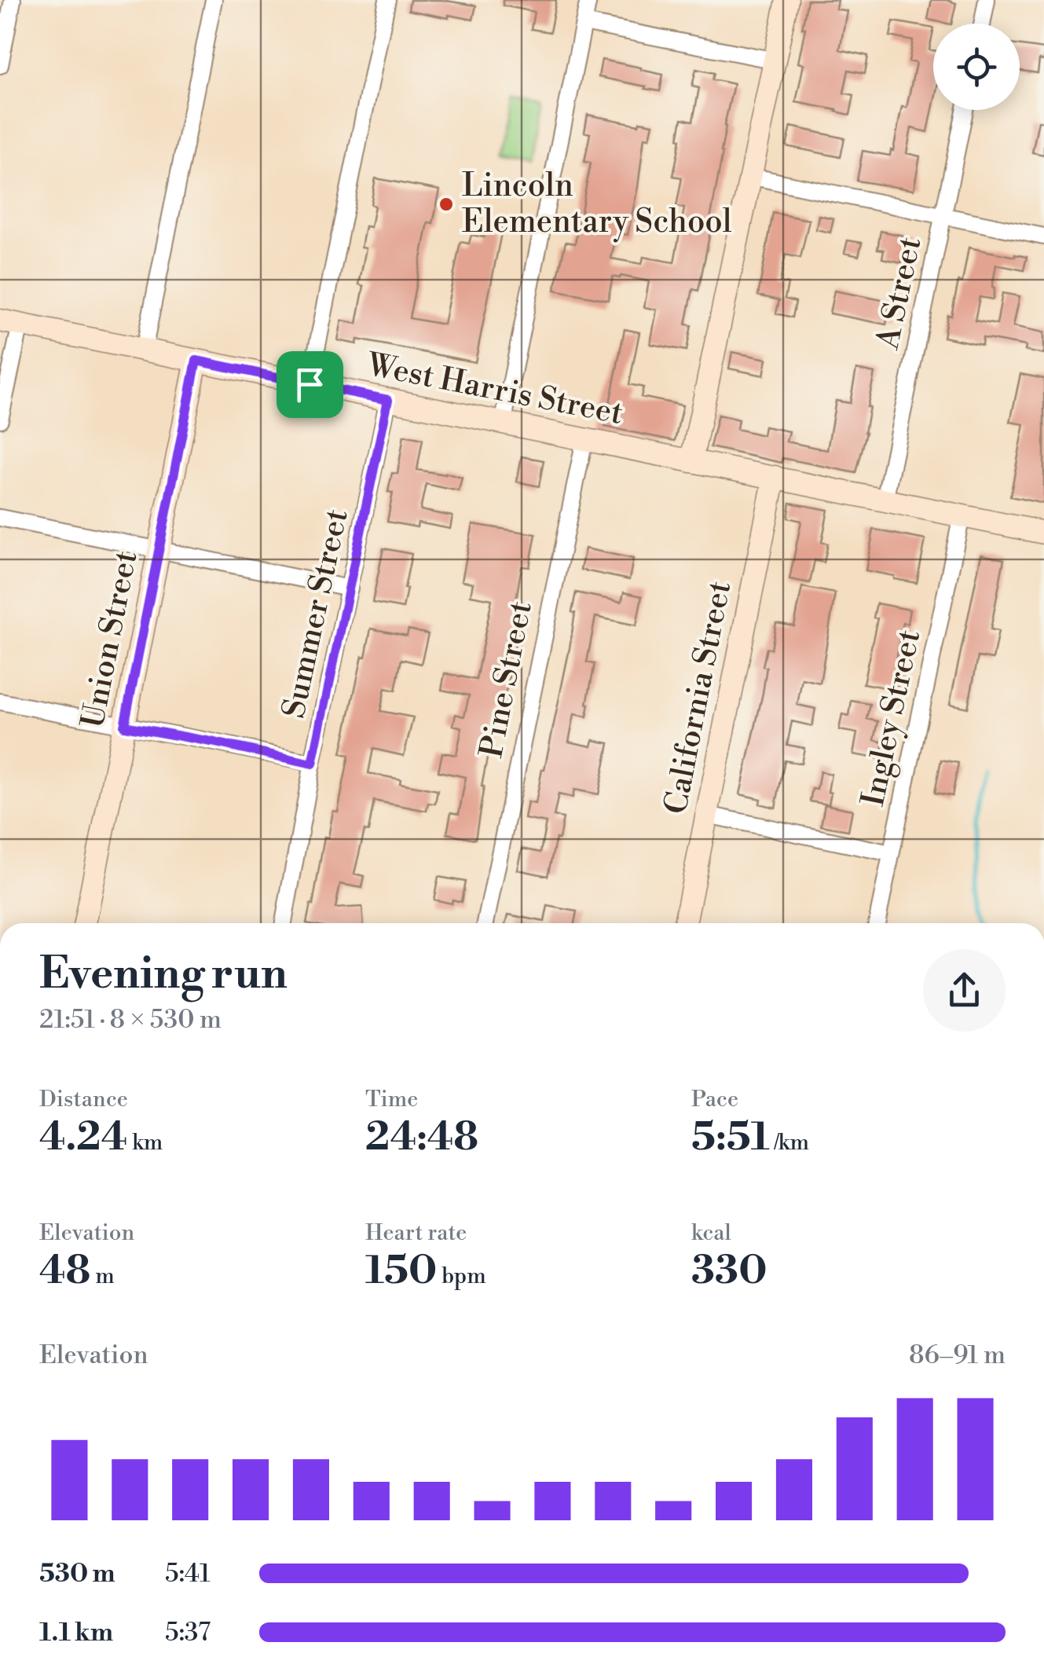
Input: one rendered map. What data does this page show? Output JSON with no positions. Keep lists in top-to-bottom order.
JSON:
{
  "streets": {
    "street": [
      "A Street",
      "West Harris Street",
      "Summer Street",
      "Union Street",
      "Pine Street",
      "California Street",
      "Ingley Street"
    ]
  },
  "crossings": [
    ["A Street", "West Harris Street"],
    ["West Harris Street", "Summer Street"],
    ["West Harris Street", "Union Street"],
    ["West Harris Street", "Pine Street"],
    ["West Harris Street", "California Street"],
    ["West Harris Street", "Ingley Street"]
  ],
  "places": ["Lincoln Elementary School"],
  "page": {
    "heading": ["Evening run", "21:51 · 8 × 530 m"],
    "stats": [
      ["Distance", "4.24 km"],
      ["Time", "24:48"],
      ["Pace", "5:51 /km"],
      ["Elevation", "48 m"],
      ["Heart rate", "150 bpm"],
      ["kcal", "330"]
    ],
    "chart": ["Elevation", "86–91 m"],
    "list": [
      {
        "name": "530 m",
        "note": "5:41"
      },
      {
        "name": "1.1 km",
        "note": "5:37"
      }
    ]
  }
}
